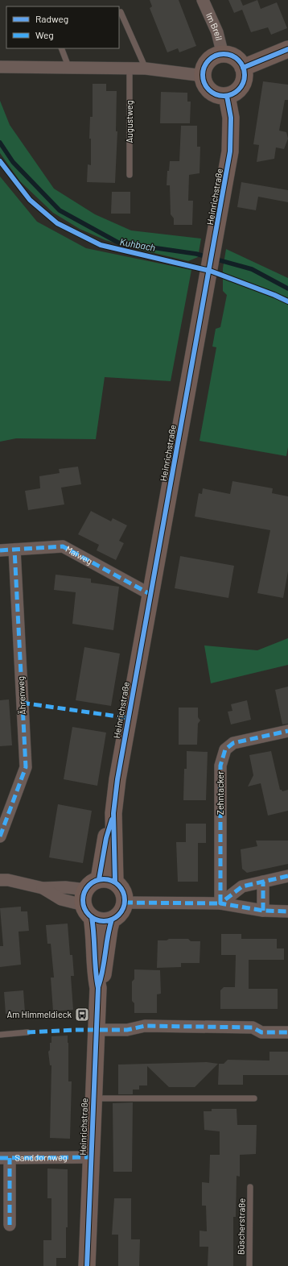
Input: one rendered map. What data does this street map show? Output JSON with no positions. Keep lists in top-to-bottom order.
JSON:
{
  "streets": {
    "street": [
      "Im Breil",
      "Heinrichstraße",
      "Maiweg",
      "Ährenweg",
      "Zehntacker",
      "Sanddornweg"
    ],
    "lane": ["Augustweg", "Büscherstraße"]
  },
  "crossings": [
    ["Im Breil", "Heinrichstraße"],
    ["Heinrichstraße", "Maiweg"],
    ["Heinrichstraße", "Sanddornweg"],
    ["Maiweg", "Ährenweg"]
  ],
  "water": ["Kuhbach"],
  "places": {
    "bus stop": ["Am Himmeldieck"]
  },
  "legend": ["Radweg", "Weg"]
}
